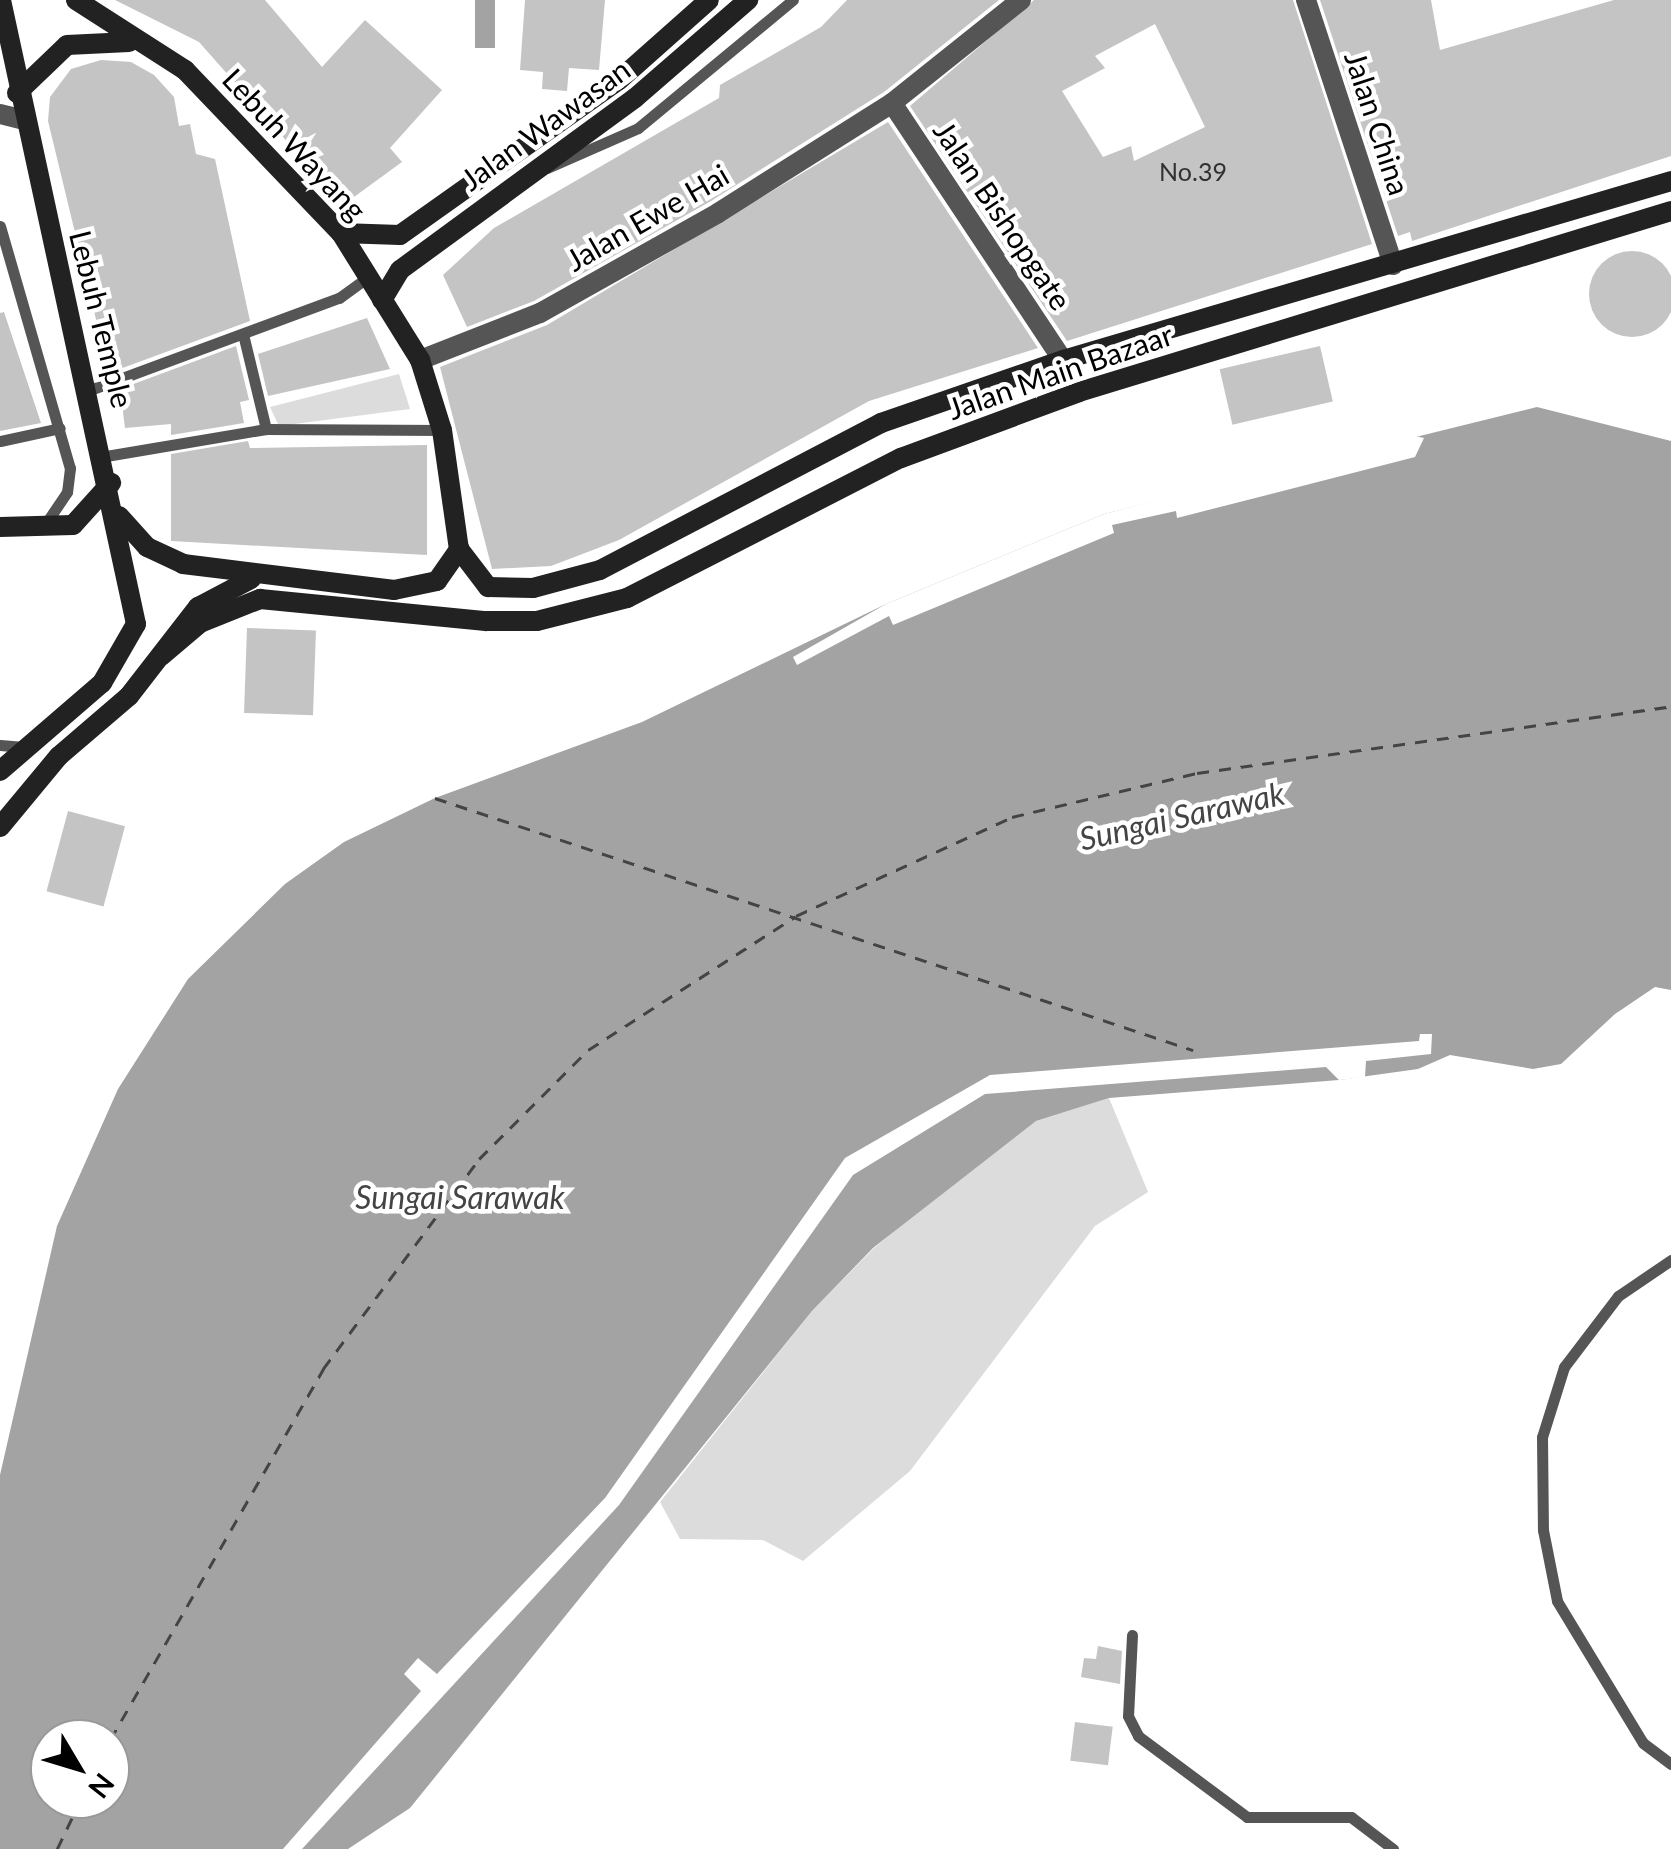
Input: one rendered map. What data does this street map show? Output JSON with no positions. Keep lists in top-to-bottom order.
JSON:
{
  "streets": {
    "main road": [
      "Jalan Wawasan",
      "Lebuh Wayang",
      "Lebuh Temple",
      "Jalan Main Bazaar"
    ],
    "street": ["Jalan China", "Jalan Bishopgate", "Jalan Ewe Hai"]
  },
  "crossings": [
    ["Jalan China", "Jalan Main Bazaar"],
    ["Jalan Wawasan", "Lebuh Wayang"],
    ["Lebuh Wayang", "Jalan Ewe Hai"],
    ["Lebuh Wayang", "Jalan Main Bazaar"],
    ["Jalan Bishopgate", "Jalan Ewe Hai"],
    ["Jalan Bishopgate", "Jalan Main Bazaar"]
  ],
  "water": ["Sungai Sarawak"],
  "house_numbers": ["No.39"],
  "north": "bottom right"
}
